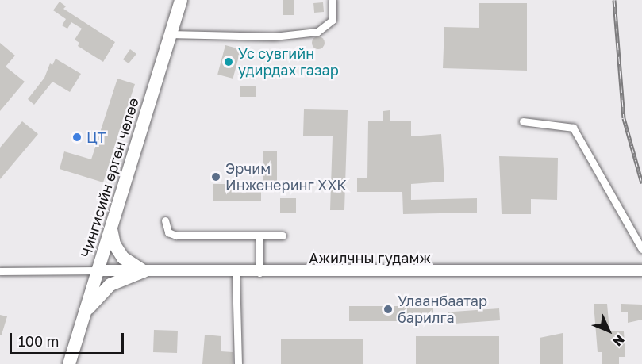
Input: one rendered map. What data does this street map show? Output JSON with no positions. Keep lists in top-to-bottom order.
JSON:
{
  "streets": {
    "highway": ["Чингисийн өргөн чөлөө"],
    "main road": ["Ажилчны гудамж"]
  },
  "crossings": [
    ["Чингисийн өргөн чөлөө", "Ажилчны гудамж"]
  ],
  "places": [
    "Ус сувгийн удирдах газар",
    "ЦТ",
    "Эрчим Инженеринг ХХК",
    "Улаанбаатар барилга"
  ],
  "scale_bar": "100 m",
  "north": "bottom right"
}
